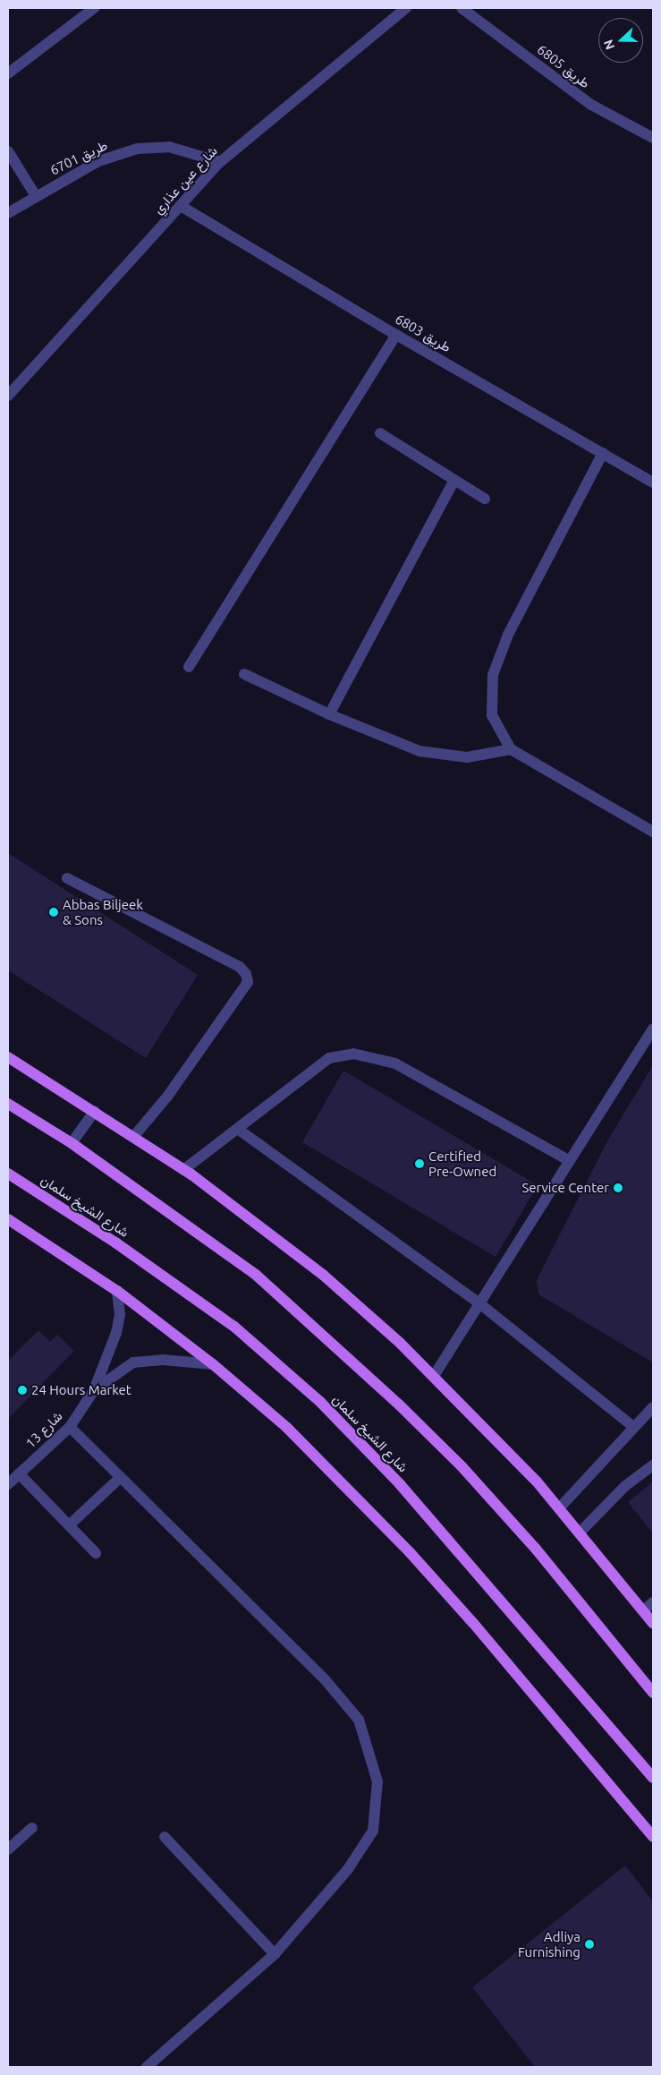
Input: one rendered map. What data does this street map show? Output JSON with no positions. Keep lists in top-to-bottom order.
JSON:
{
  "streets": {
    "main road": ["شارع الشيخ سلمان"],
    "street": [
      "طريق 6805",
      "طريق 6701",
      "شارع عين عذاري",
      "طريق 6803",
      "شارع 13"
    ]
  },
  "crossings": [
    ["طريق 6701", "شارع عين عذاري"],
    ["شارع عين عذاري", "طريق 6803"]
  ],
  "places": [
    "Abbas Biljeek & Sons",
    "Certified Pre-Owned",
    "Service Center",
    "24 Hours Market",
    "Adliya Furnishing"
  ],
  "north": "left"
}
